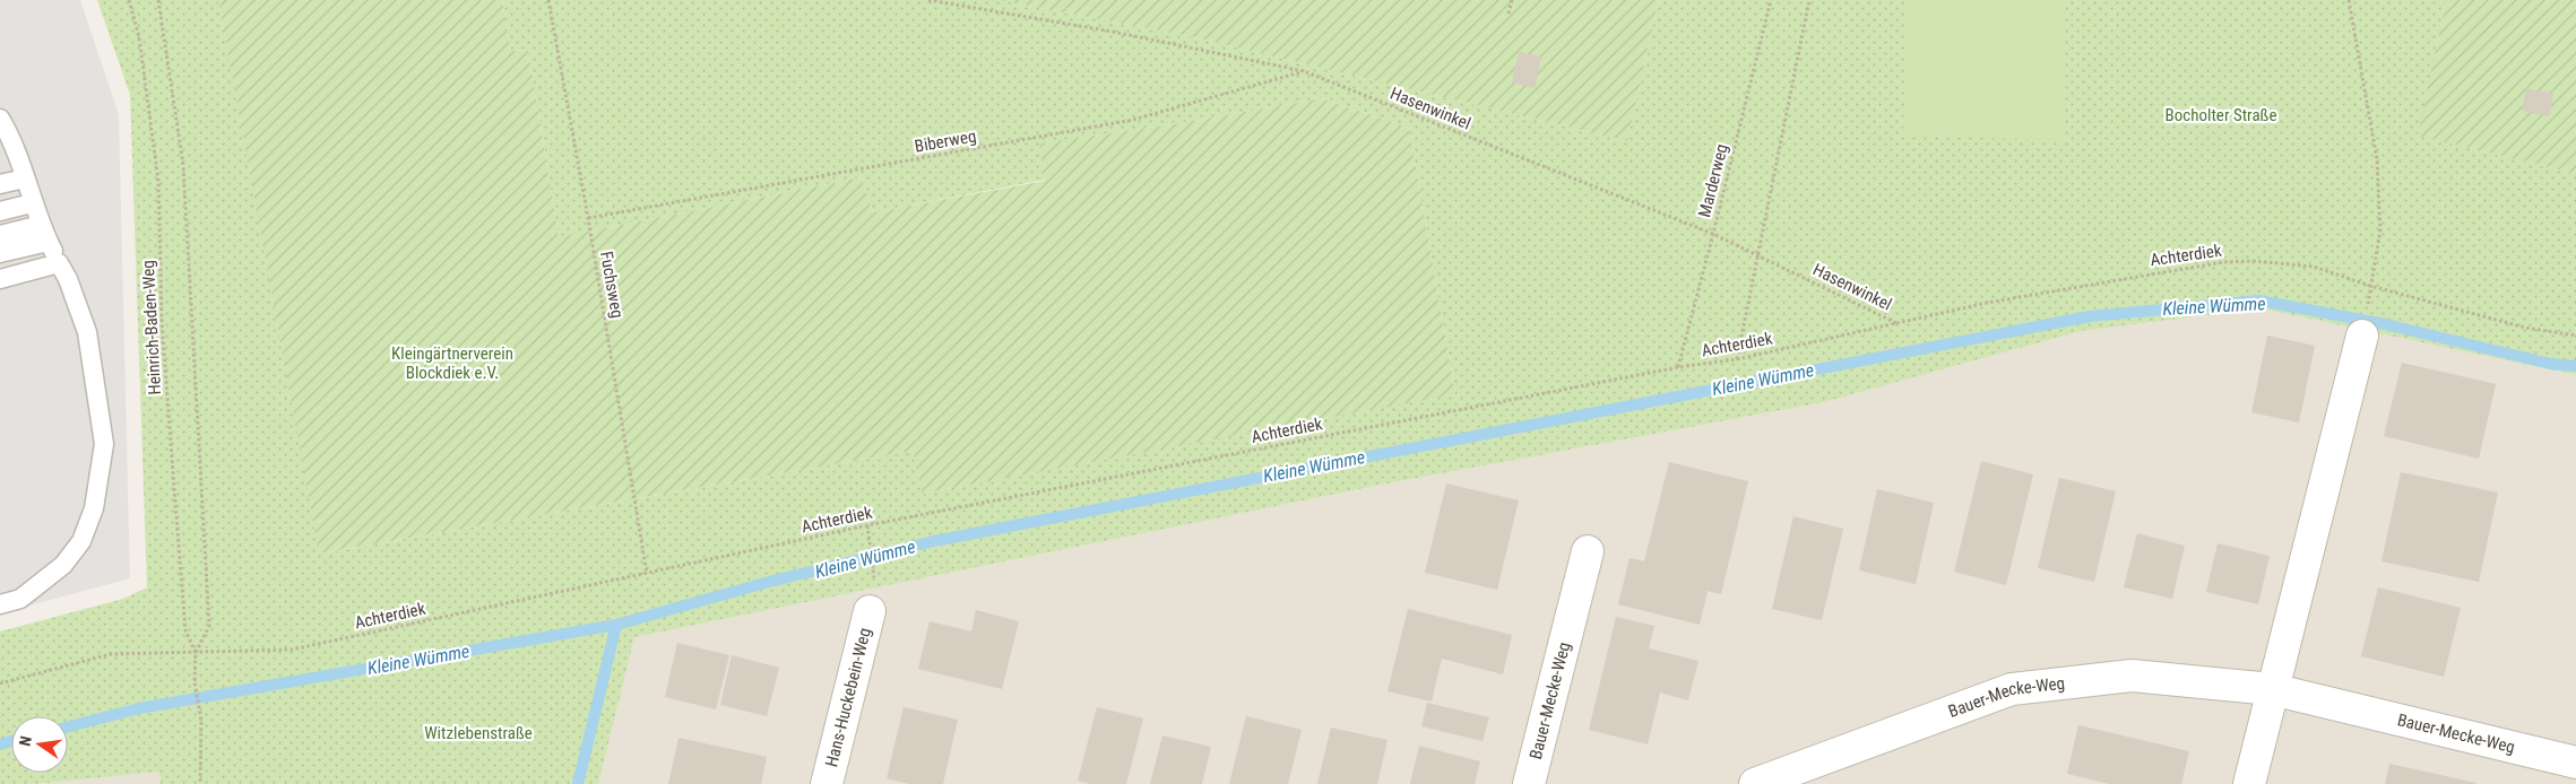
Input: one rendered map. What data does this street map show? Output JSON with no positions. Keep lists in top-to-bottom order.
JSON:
{
  "streets": {
    "street": ["Hans-Huckebein-Weg", "Bauer-Mecke-Weg"],
    "path": [
      "Hasenwinkel",
      "Biberweg",
      "Marderweg",
      "Achterdiek",
      "Fuchsweg",
      "Heinrich-Baden-Weg"
    ]
  },
  "crossings": [
    ["Hasenwinkel", "Biberweg"],
    ["Hasenwinkel", "Marderweg"],
    ["Hasenwinkel", "Achterdiek"],
    ["Biberweg", "Fuchsweg"],
    ["Marderweg", "Achterdiek"],
    ["Achterdiek", "Fuchsweg"],
    ["Achterdiek", "Heinrich-Baden-Weg"]
  ],
  "water": ["Kleine Wümme"],
  "parks": ["Bocholter Straße", "Kleingärtnerverein Blockdiek e.V.", "Witzlebenstraße"],
  "north": "left"
}
